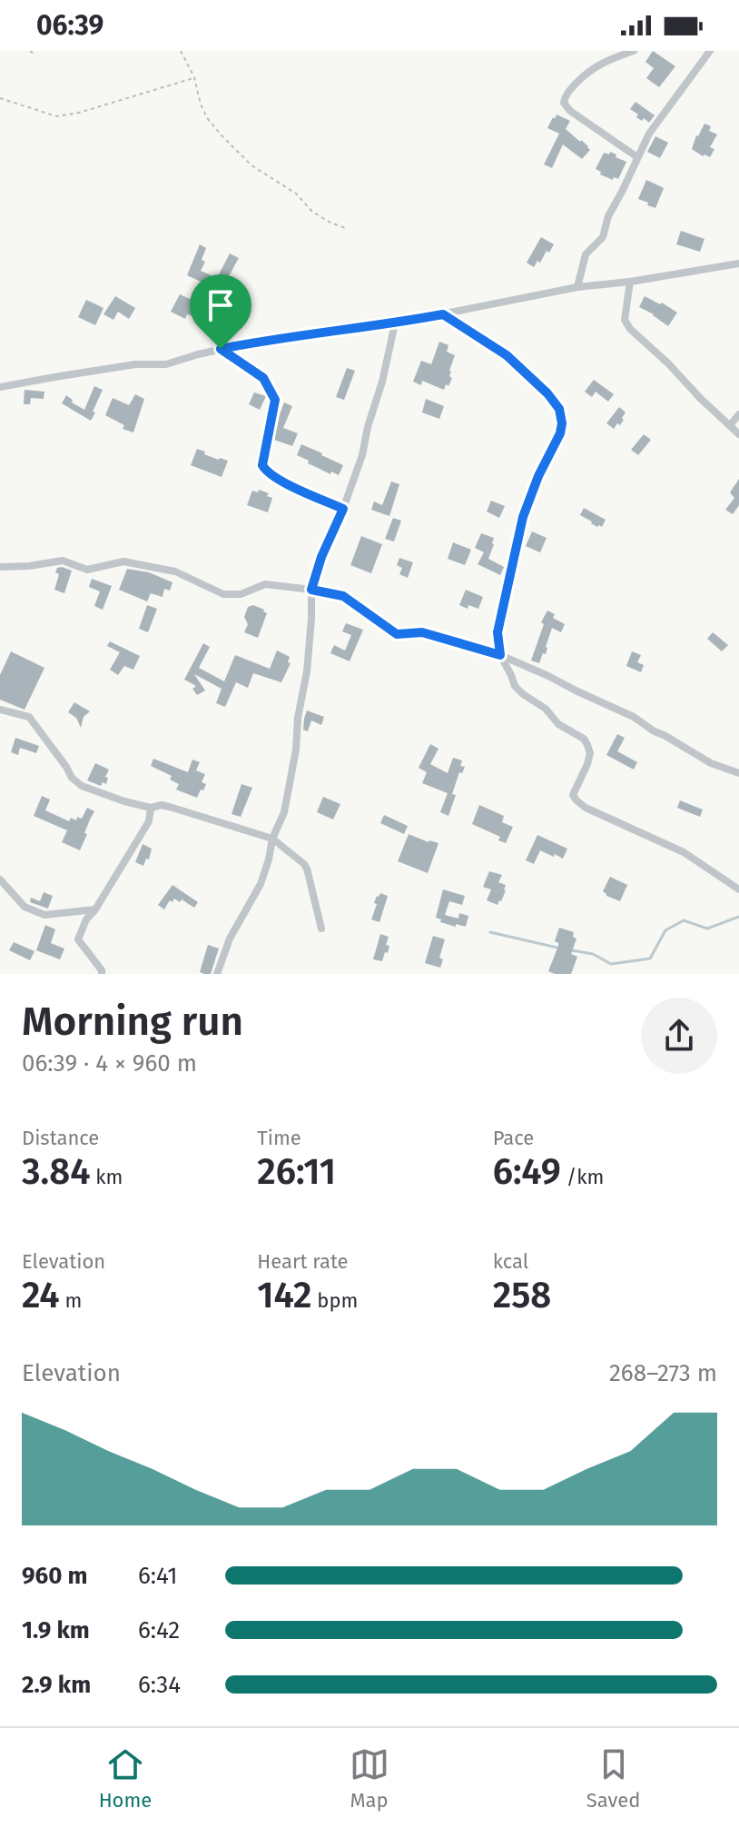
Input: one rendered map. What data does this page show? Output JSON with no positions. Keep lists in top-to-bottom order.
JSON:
{
  "page": {
    "status": "06:39",
    "heading": ["Morning run", "06:39 · 4 × 960 m"],
    "stats": [
      ["Distance", "3.84 km"],
      ["Time", "26:11"],
      ["Pace", "6:49 /km"],
      ["Elevation", "24 m"],
      ["Heart rate", "142 bpm"],
      ["kcal", "258"]
    ],
    "chart": ["Elevation", "268–273 m"],
    "list": [
      {
        "name": "960 m",
        "note": "6:41"
      },
      {
        "name": "1.9 km",
        "note": "6:42"
      },
      {
        "name": "2.9 km",
        "note": "6:34"
      }
    ],
    "tabs": ["Home", "Map", "Saved"]
  }
}
